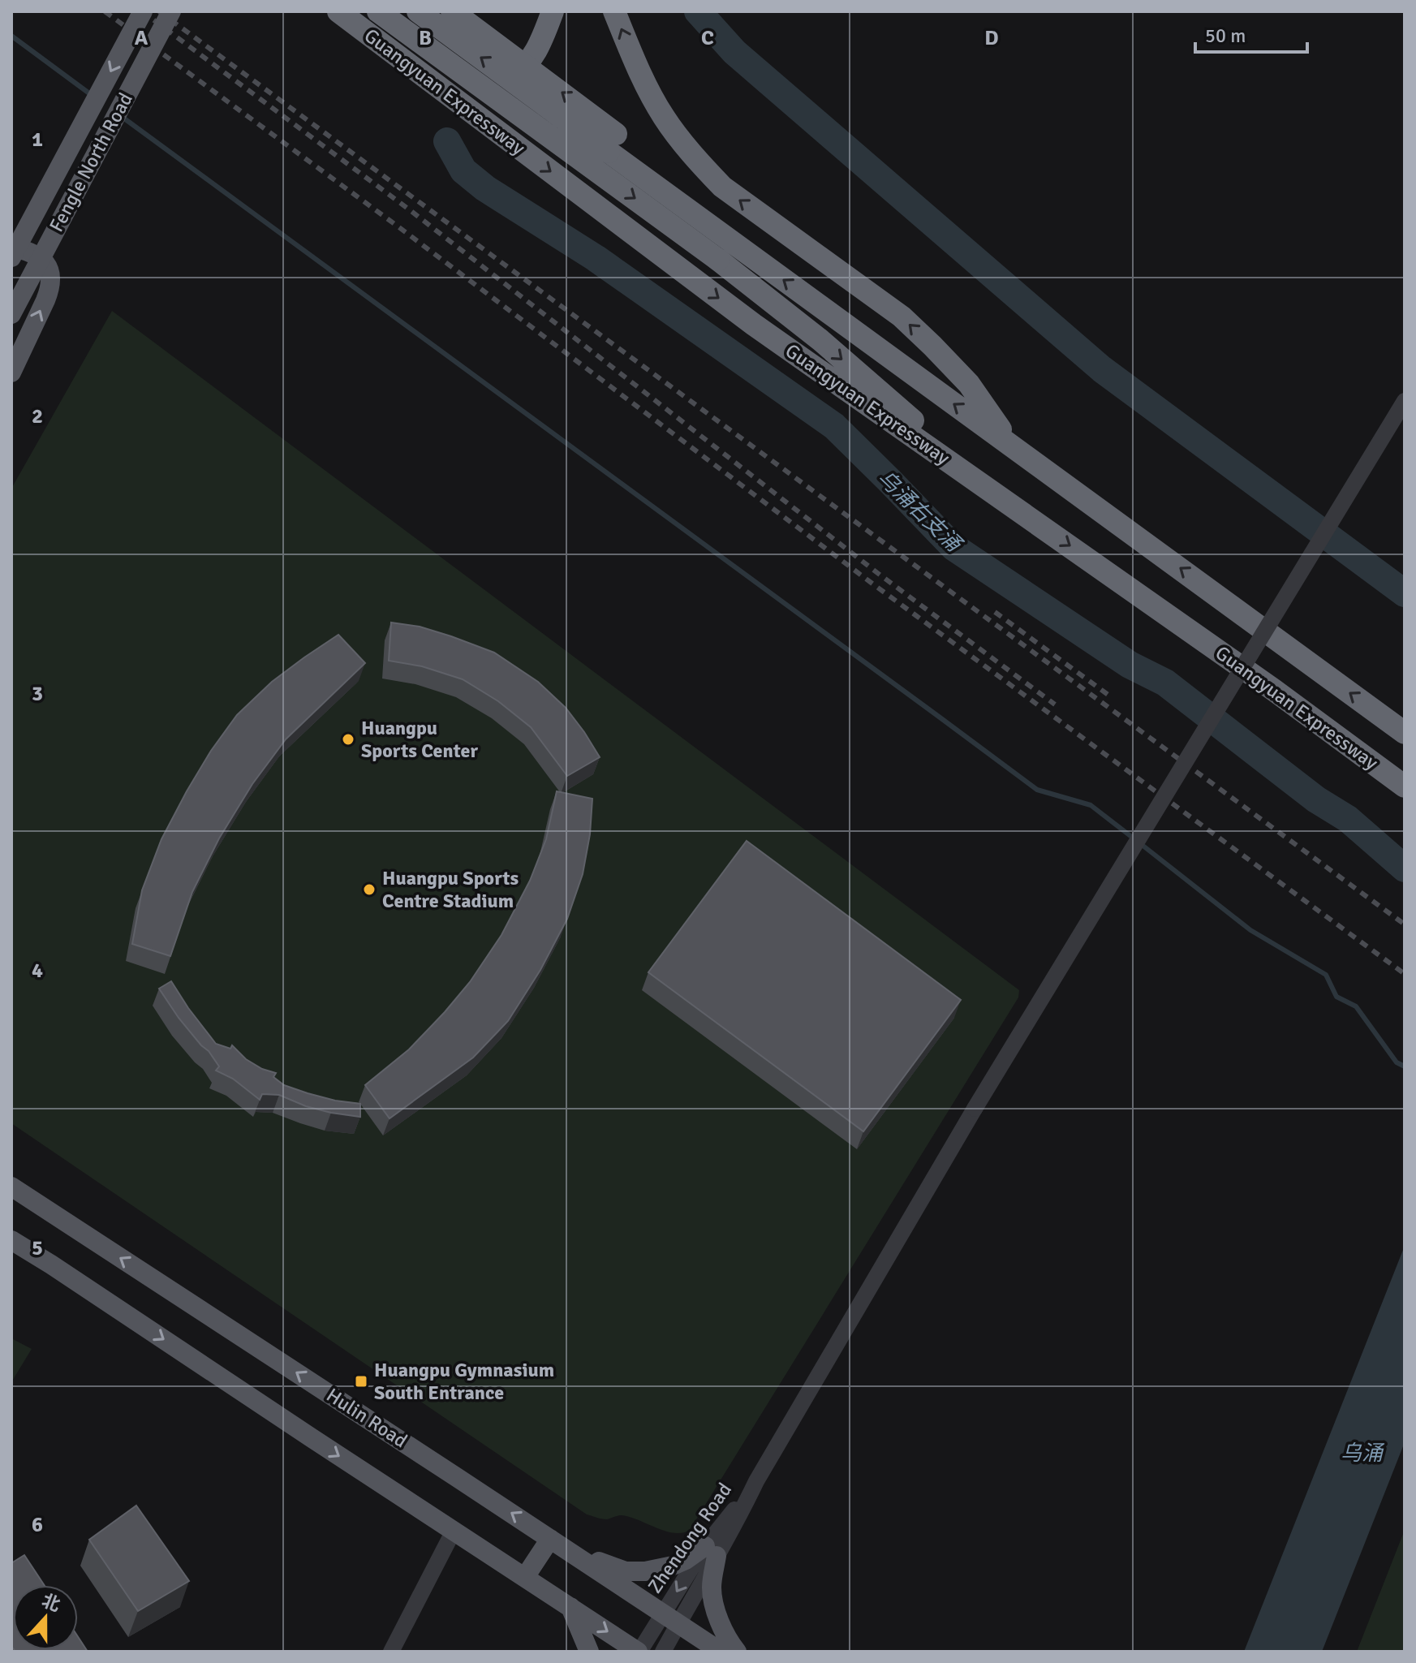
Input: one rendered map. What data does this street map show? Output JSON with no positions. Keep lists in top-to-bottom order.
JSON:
{
  "streets": {
    "highway": ["Guangyuan Expressway"],
    "main road": ["Fengle North Road", "Hulin Road"],
    "street": ["Zhendong Road"]
  },
  "crossings": [
    ["Hulin Road", "Zhendong Road"]
  ],
  "water": ["乌涌右支涌", "乌涌"],
  "places": {
    "other": ["Huangpu Sports Center", "Huangpu Sports Centre Stadium"],
    "transit": ["Huangpu Gymnasium South Entrance"]
  },
  "scale_bar": "50 m",
  "north": "top",
  "grid": {
    "columns": [
      "A",
      "B",
      "C",
      "D"
    ],
    "rows": [
      "1",
      "2",
      "3",
      "4",
      "5",
      "6"
    ]
  }
}
